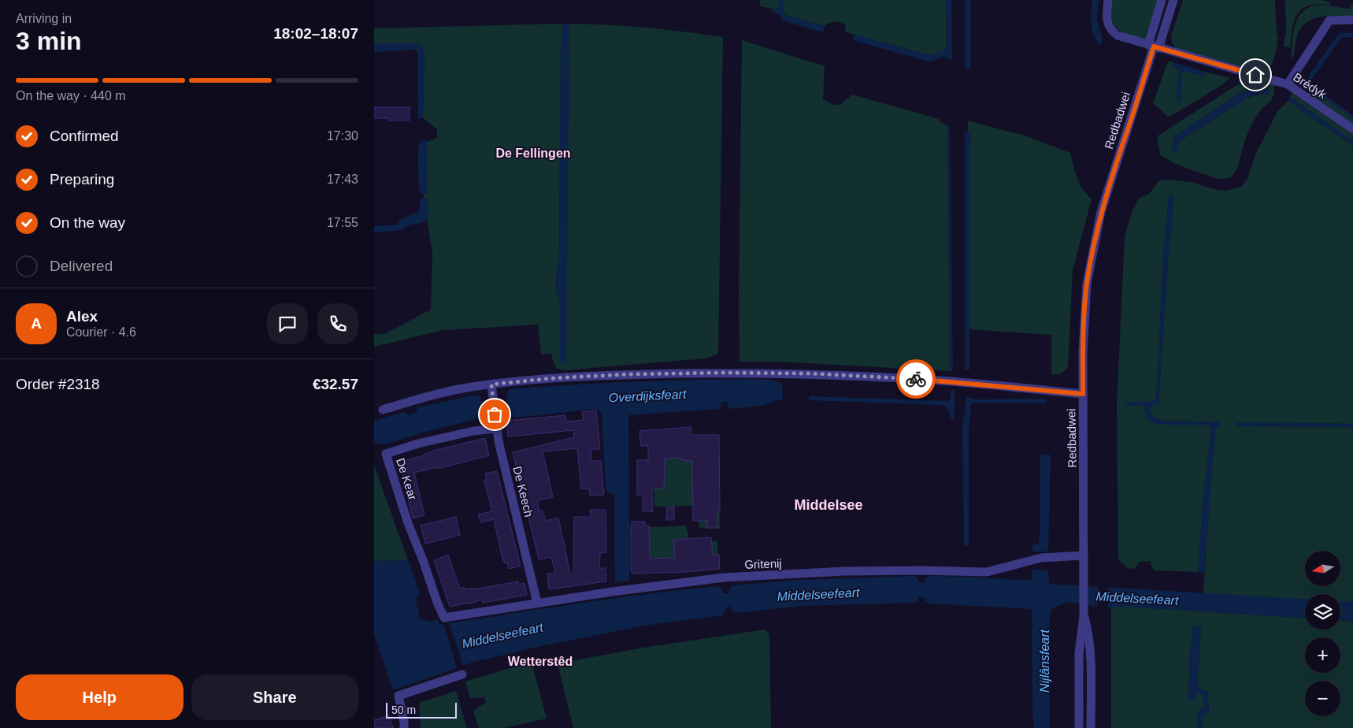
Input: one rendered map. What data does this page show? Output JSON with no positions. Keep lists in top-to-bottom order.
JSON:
{
  "streets": {
    "street": [
      "Brédyk",
      "Redbadwei",
      "De Kear",
      "De Keech",
      "Gritenij"
    ]
  },
  "crossings": [
    ["Brédyk", "Redbadwei"],
    ["Redbadwei", "Gritenij"],
    ["De Kear", "De Keech"],
    ["De Kear", "Gritenij"],
    ["De Keech", "Gritenij"]
  ],
  "districts": ["De Fellingen", "Middelsee", "Wetterstêd"],
  "water": ["Overdijksfeart", "Middelseefeart", "Nijlânsfeart"],
  "scale_bar": "50 m",
  "north": "left",
  "page": {
    "heading": ["3 min", "Arriving in", "18:02–18:07"],
    "panel": [
      "Alex",
      "Courier · 4.6",
      "Order #2318",
      "€32.57"
    ],
    "bar": "On the way · 440 m",
    "list": [
      ["Confirmed", "17:30"],
      ["Preparing", "17:43"],
      ["On the way", "17:55"],
      "Delivered"
    ],
    "round": "A",
    "map_buttons": ["+", "−"],
    "buttons": ["Help", "Share"],
    "scale": "50 m"
  }
}
